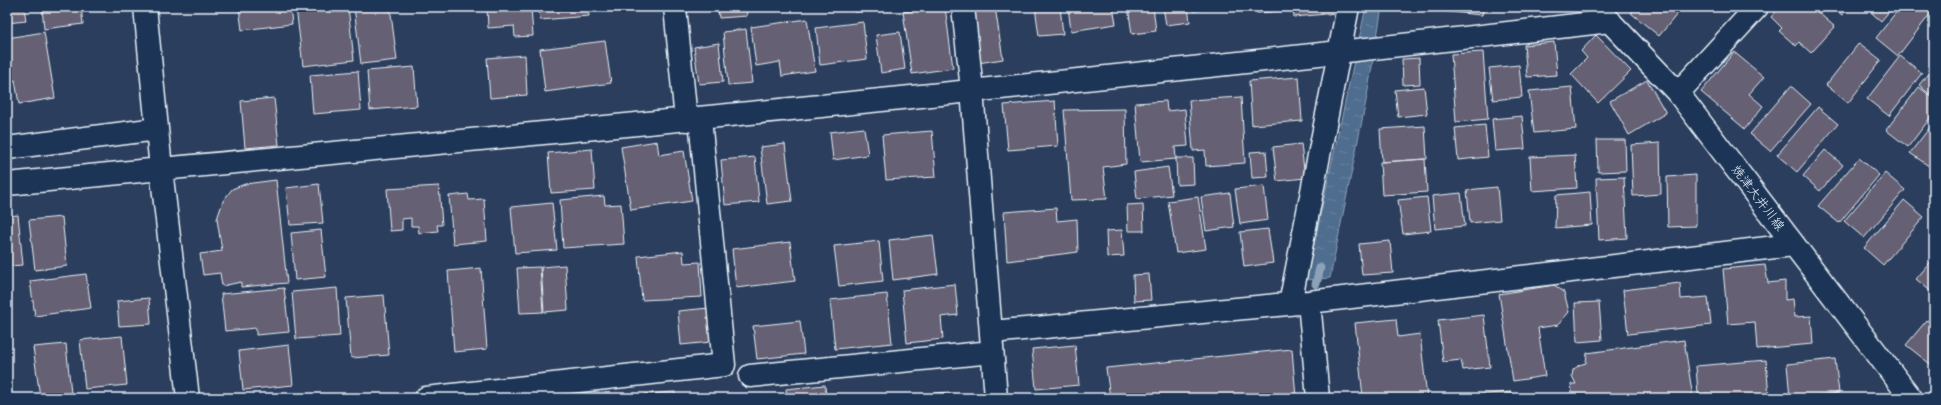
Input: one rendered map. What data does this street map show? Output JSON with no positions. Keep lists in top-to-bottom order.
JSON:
{
  "streets": {
    "street": ["焼津大井川線"]
  }
}
